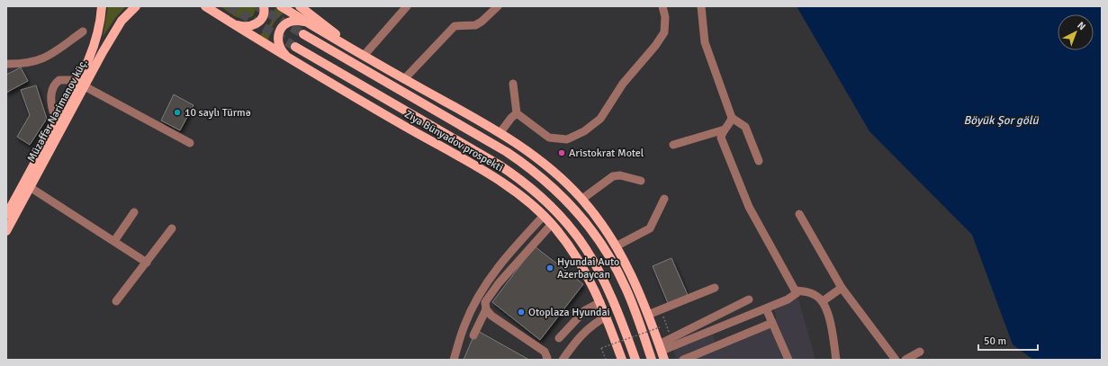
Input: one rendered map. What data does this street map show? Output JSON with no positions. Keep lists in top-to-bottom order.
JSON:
{
  "streets": {
    "main road": ["Müzəffər Nərimanov küç.", "Ziya Bünyadov prospekti"]
  },
  "water": ["Böyük Şor gölü"],
  "places": [
    "10 saylı Türmə",
    "Aristokrat Motel",
    "Hyundai Auto Azerbaycan",
    "Otoplaza Hyundai"
  ],
  "scale_bar": "50 m",
  "north": "top right"
}
